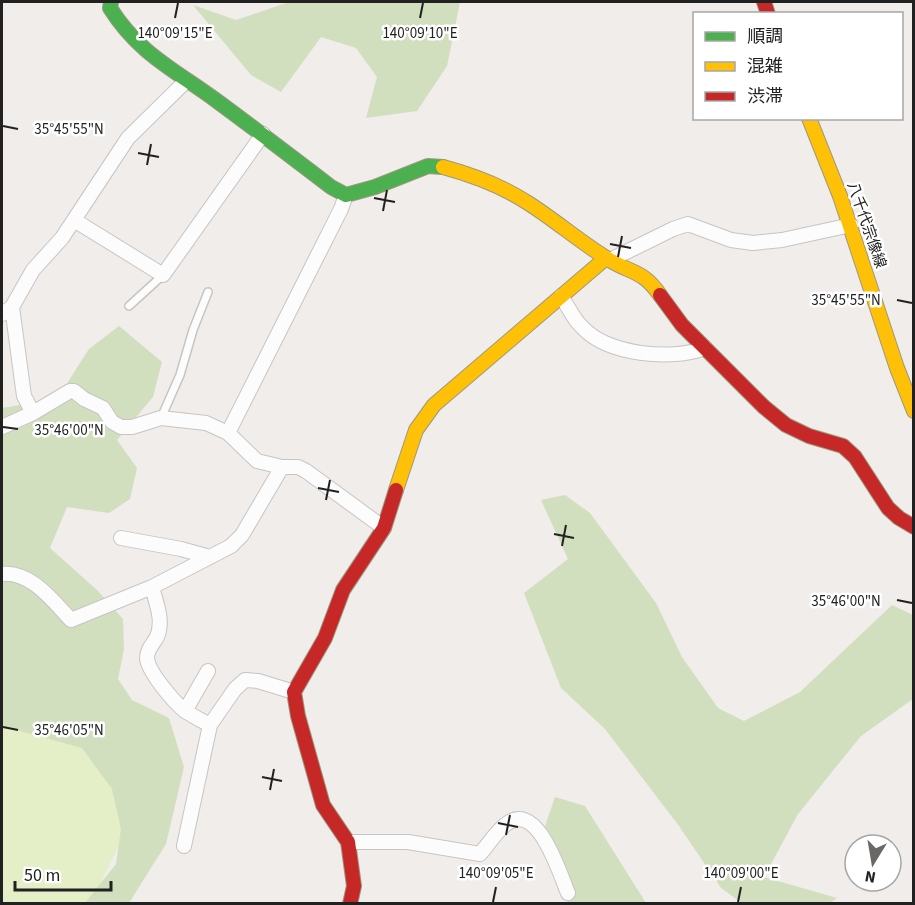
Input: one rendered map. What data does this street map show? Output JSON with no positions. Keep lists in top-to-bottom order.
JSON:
{
  "streets": {
    "street": ["八千代宗像線"]
  },
  "legend": ["順調", "混雑", "渋滞"],
  "scale_bar": "50 m",
  "north": "bottom",
  "coordinates": [
    "140°09'15\"E",
    "140°09'10\"E",
    "35°45'55\"N",
    "35°46'00\"N",
    "35°46'05\"N",
    "140°09'05\"E",
    "140°09'00\"E"
  ]
}
